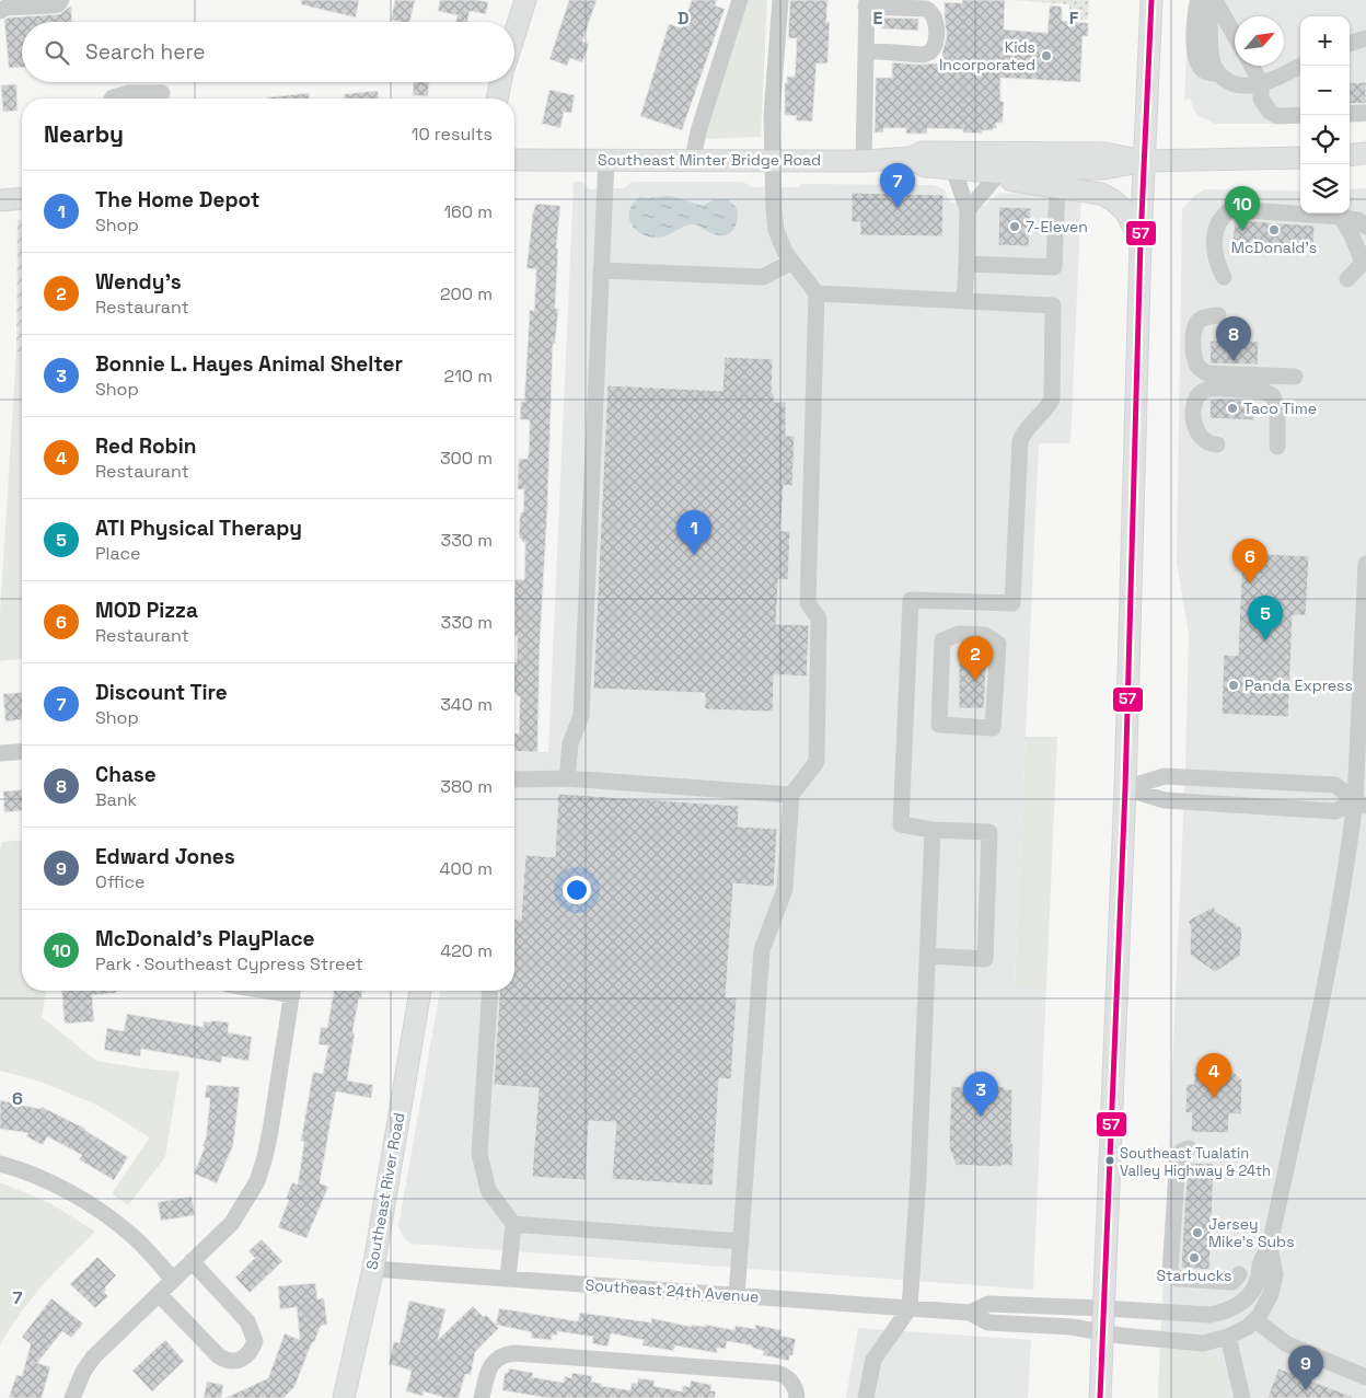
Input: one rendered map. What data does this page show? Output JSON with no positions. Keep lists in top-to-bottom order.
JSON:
{
  "streets": {
    "main road": ["Southeast Minter Bridge Road", "Southeast River Road"],
    "street": ["Southeast 24th Avenue"]
  },
  "crossings": [
    ["Southeast River Road", "Southeast 24th Avenue"]
  ],
  "places": [
    "Kids Incorporated",
    "7-Eleven",
    "McDonald's",
    "Taco Time",
    "Panda Express",
    "Southeast Tualatin Valley Highway & 24th",
    "Jersey Mike's Subs",
    "Starbucks"
  ],
  "lines": ["transit line 57"],
  "north": "top right",
  "page": {
    "map_buttons": ["+", "−"],
    "search": "Search here",
    "heading": ["Nearby", "10 results"],
    "pins": [
      "7",
      "10",
      "8",
      "1",
      "6",
      "5",
      "2",
      "4",
      "3",
      "9"
    ],
    "list": [
      {
        "mark": "1",
        "name": "The Home Depot",
        "note": "Shop",
        "value": "160 m"
      },
      {
        "mark": "2",
        "name": "Wendy's",
        "note": "Restaurant",
        "value": "200 m"
      },
      {
        "mark": "3",
        "name": "Bonnie L. Hayes Animal Shelter",
        "note": "Shop",
        "value": "210 m"
      },
      {
        "mark": "4",
        "name": "Red Robin",
        "note": "Restaurant",
        "value": "300 m"
      },
      {
        "mark": "5",
        "name": "ATI Physical Therapy",
        "note": "Place",
        "value": "330 m"
      },
      {
        "mark": "6",
        "name": "MOD Pizza",
        "note": "Restaurant",
        "value": "330 m"
      },
      {
        "mark": "7",
        "name": "Discount Tire",
        "note": "Shop",
        "value": "340 m"
      },
      {
        "mark": "8",
        "name": "Chase",
        "note": "Bank",
        "value": "380 m"
      },
      {
        "mark": "9",
        "name": "Edward Jones",
        "note": "Office",
        "value": "400 m"
      },
      {
        "mark": "10",
        "name": "McDonald's PlayPlace",
        "note": "Park · Southeast Cypress Street",
        "value": "420 m"
      }
    ]
  },
  "grid": {
    "columns": ["D", "E", "F"],
    "rows": ["6", "7"]
  }
}
